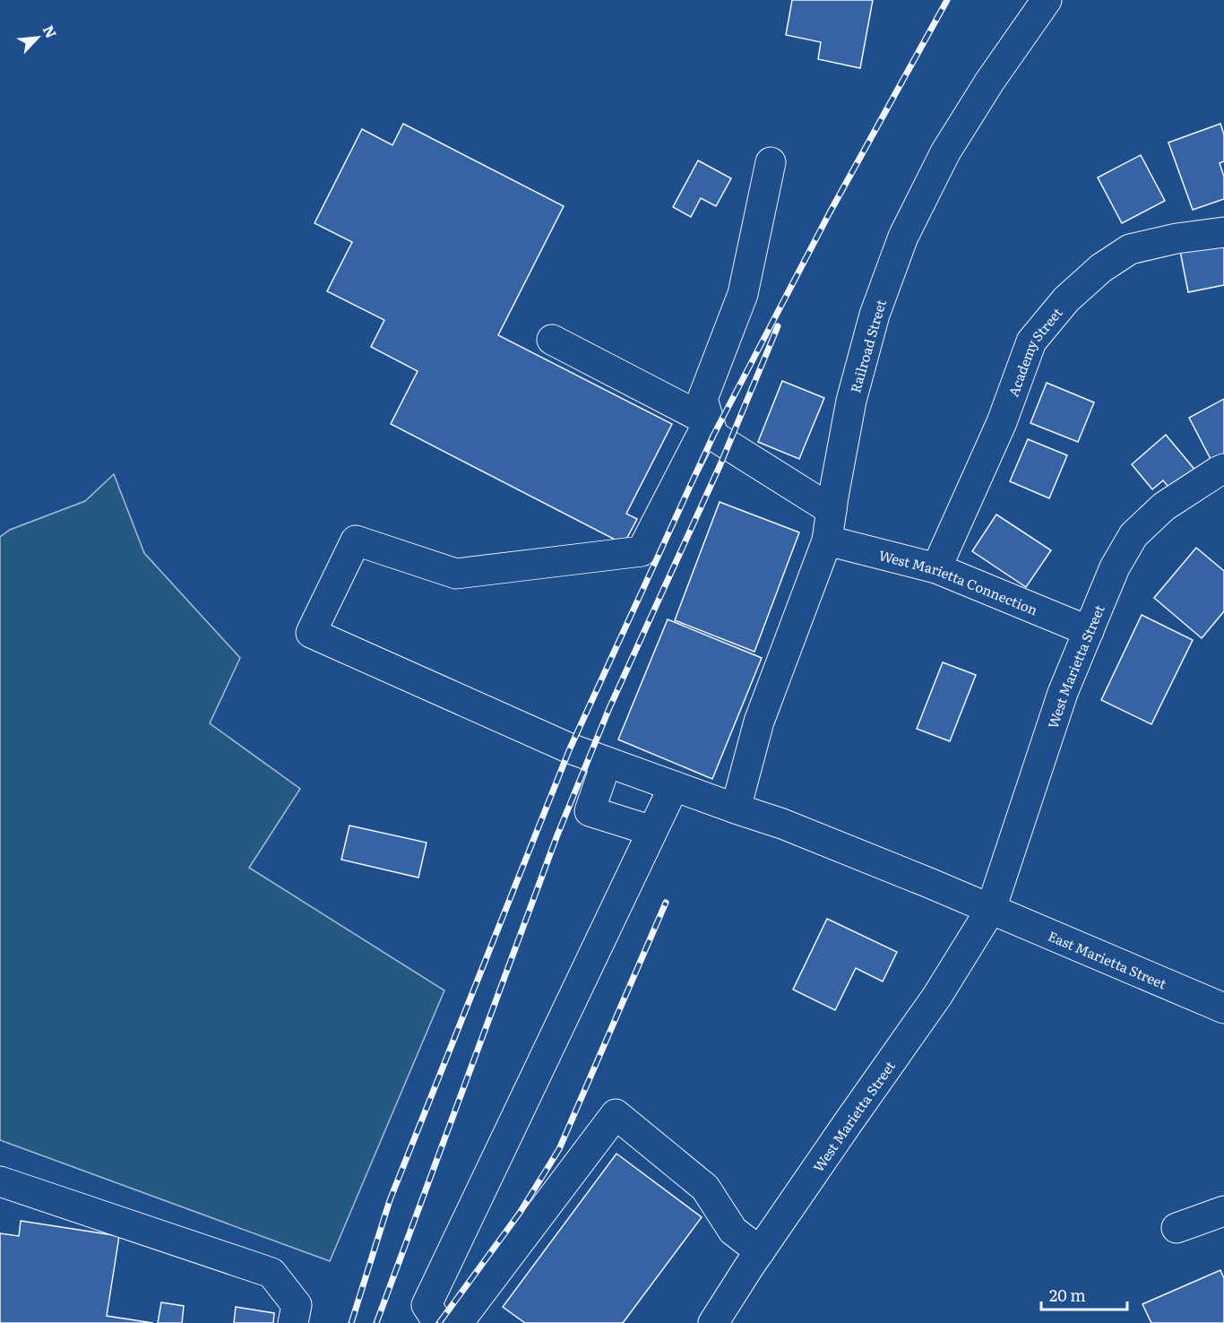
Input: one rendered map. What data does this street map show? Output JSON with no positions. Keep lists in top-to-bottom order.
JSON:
{
  "streets": {
    "street": [
      "Railroad Street",
      "Academy Street",
      "West Marietta Connection",
      "West Marietta Street",
      "East Marietta Street"
    ]
  },
  "crossings": [
    ["Railroad Street", "West Marietta Connection"],
    ["Academy Street", "West Marietta Connection"],
    ["West Marietta Connection", "West Marietta Street"],
    ["West Marietta Street", "East Marietta Street"]
  ],
  "scale_bar": "20 m",
  "north": "top right"
}
